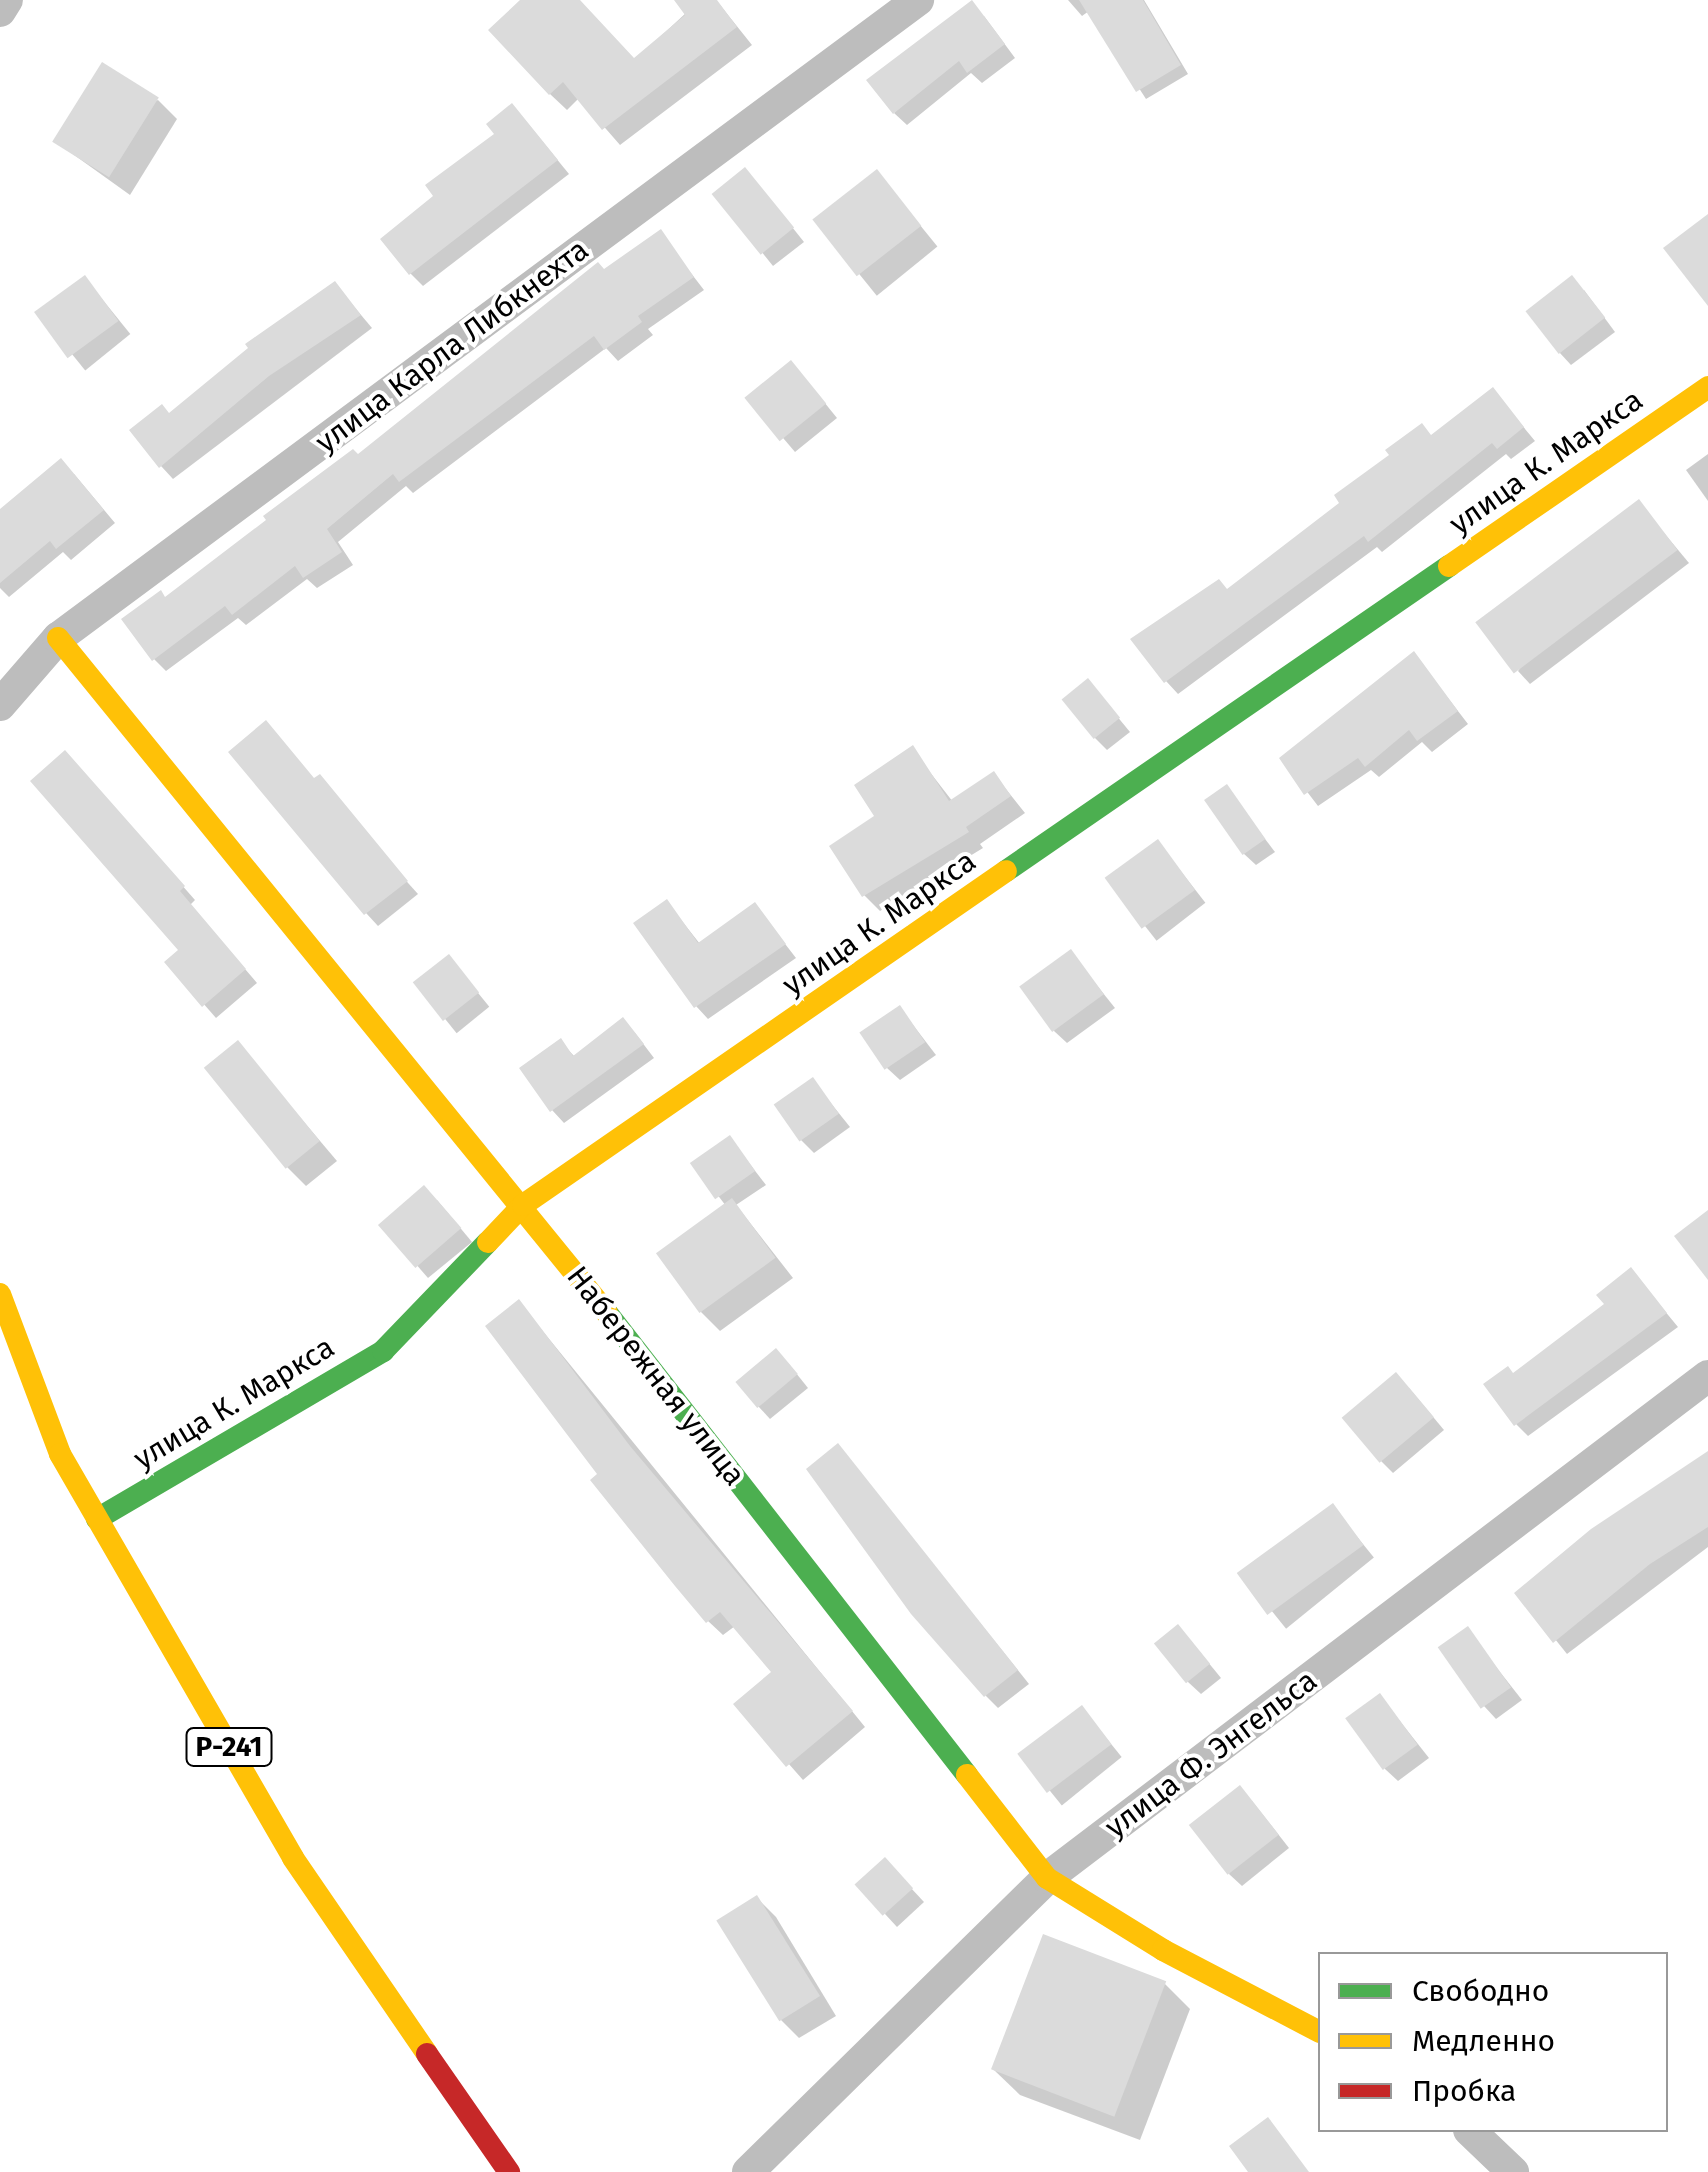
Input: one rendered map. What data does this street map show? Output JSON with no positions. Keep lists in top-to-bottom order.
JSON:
{
  "streets": {
    "main road": ["улица К. Маркса", "Набережная улица", "Р-241"],
    "street": ["улица Карла Либкнехта", "улица Ф. Энгельса"]
  },
  "crossings": [
    ["улица Карла Либкнехта", "Набережная улица"],
    ["улица К. Маркса", "Набережная улица"],
    ["улица К. Маркса", "Р-241"],
    ["Набережная улица", "улица Ф. Энгельса"]
  ],
  "legend": ["Свободно", "Медленно", "Пробка"]
}
